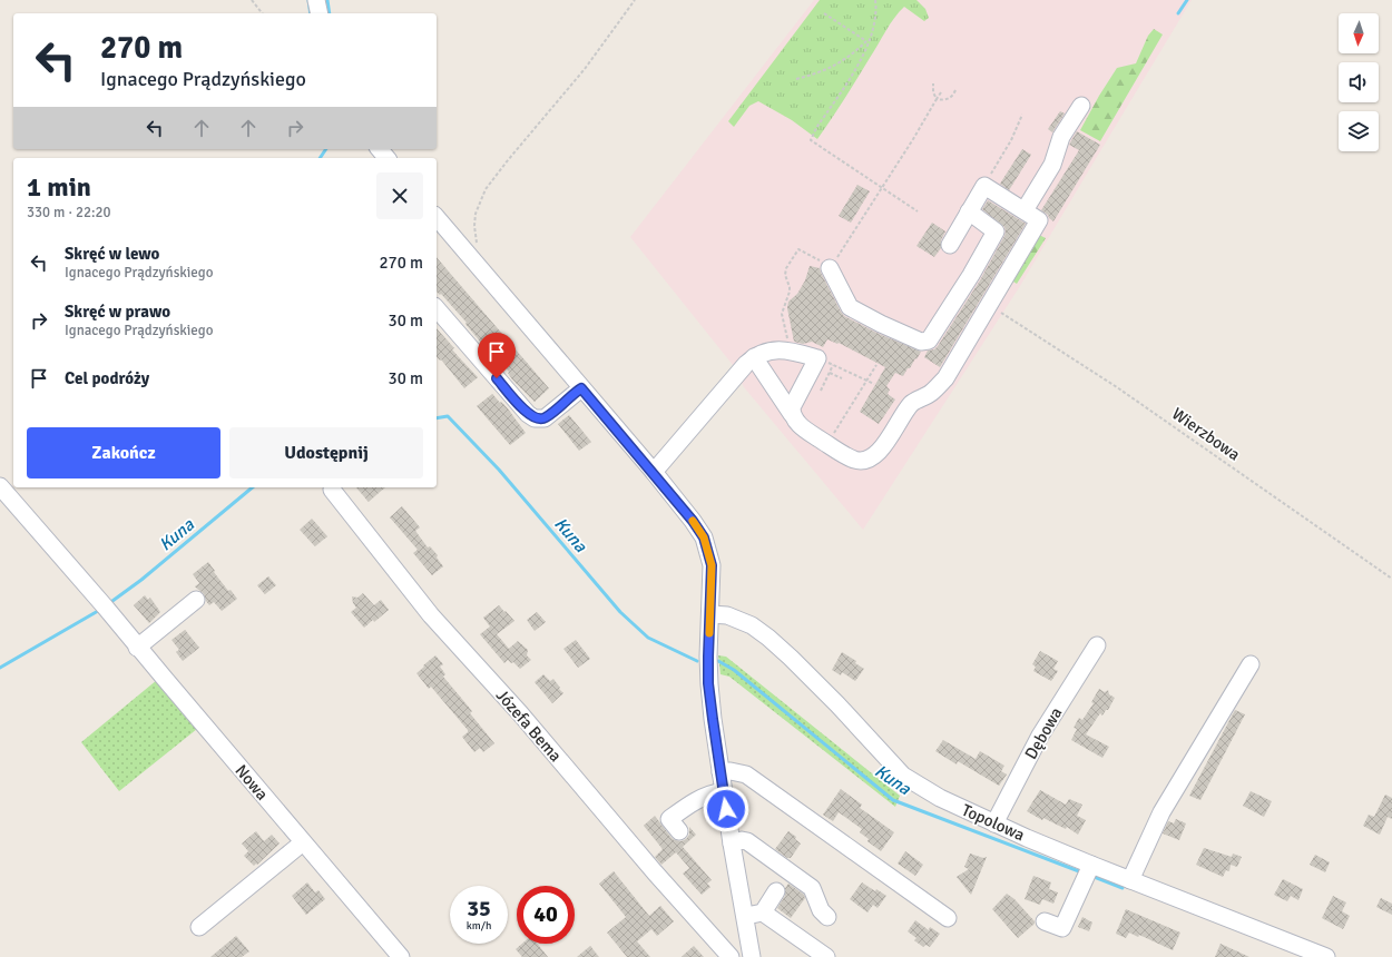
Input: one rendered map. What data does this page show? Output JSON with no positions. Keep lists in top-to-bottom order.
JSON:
{
  "streets": {
    "street": [
      "Józefa Bema",
      "Dębowa",
      "Nowa",
      "Topolowa"
    ],
    "path": ["Wierzbowa"]
  },
  "crossings": [
    ["Dębowa", "Topolowa"]
  ],
  "water": ["Kuna"],
  "north": "bottom",
  "page": {
    "turn": ["270 m", "Ignacego Prądzyńskiego"],
    "heading": ["1 min", "330 m · 22:20"],
    "list": [
      {
        "name": "Skręć w lewo",
        "note": "Ignacego Prądzyńskiego",
        "value": "270 m"
      },
      {
        "name": "Skręć w prawo",
        "note": "Ignacego Prądzyńskiego",
        "value": "30 m"
      },
      {
        "name": "Cel podróży",
        "value": "30 m"
      }
    ],
    "buttons": ["Zakończ", "Udostępnij"],
    "speed": "35 km/h",
    "limit": "40"
  }
}
